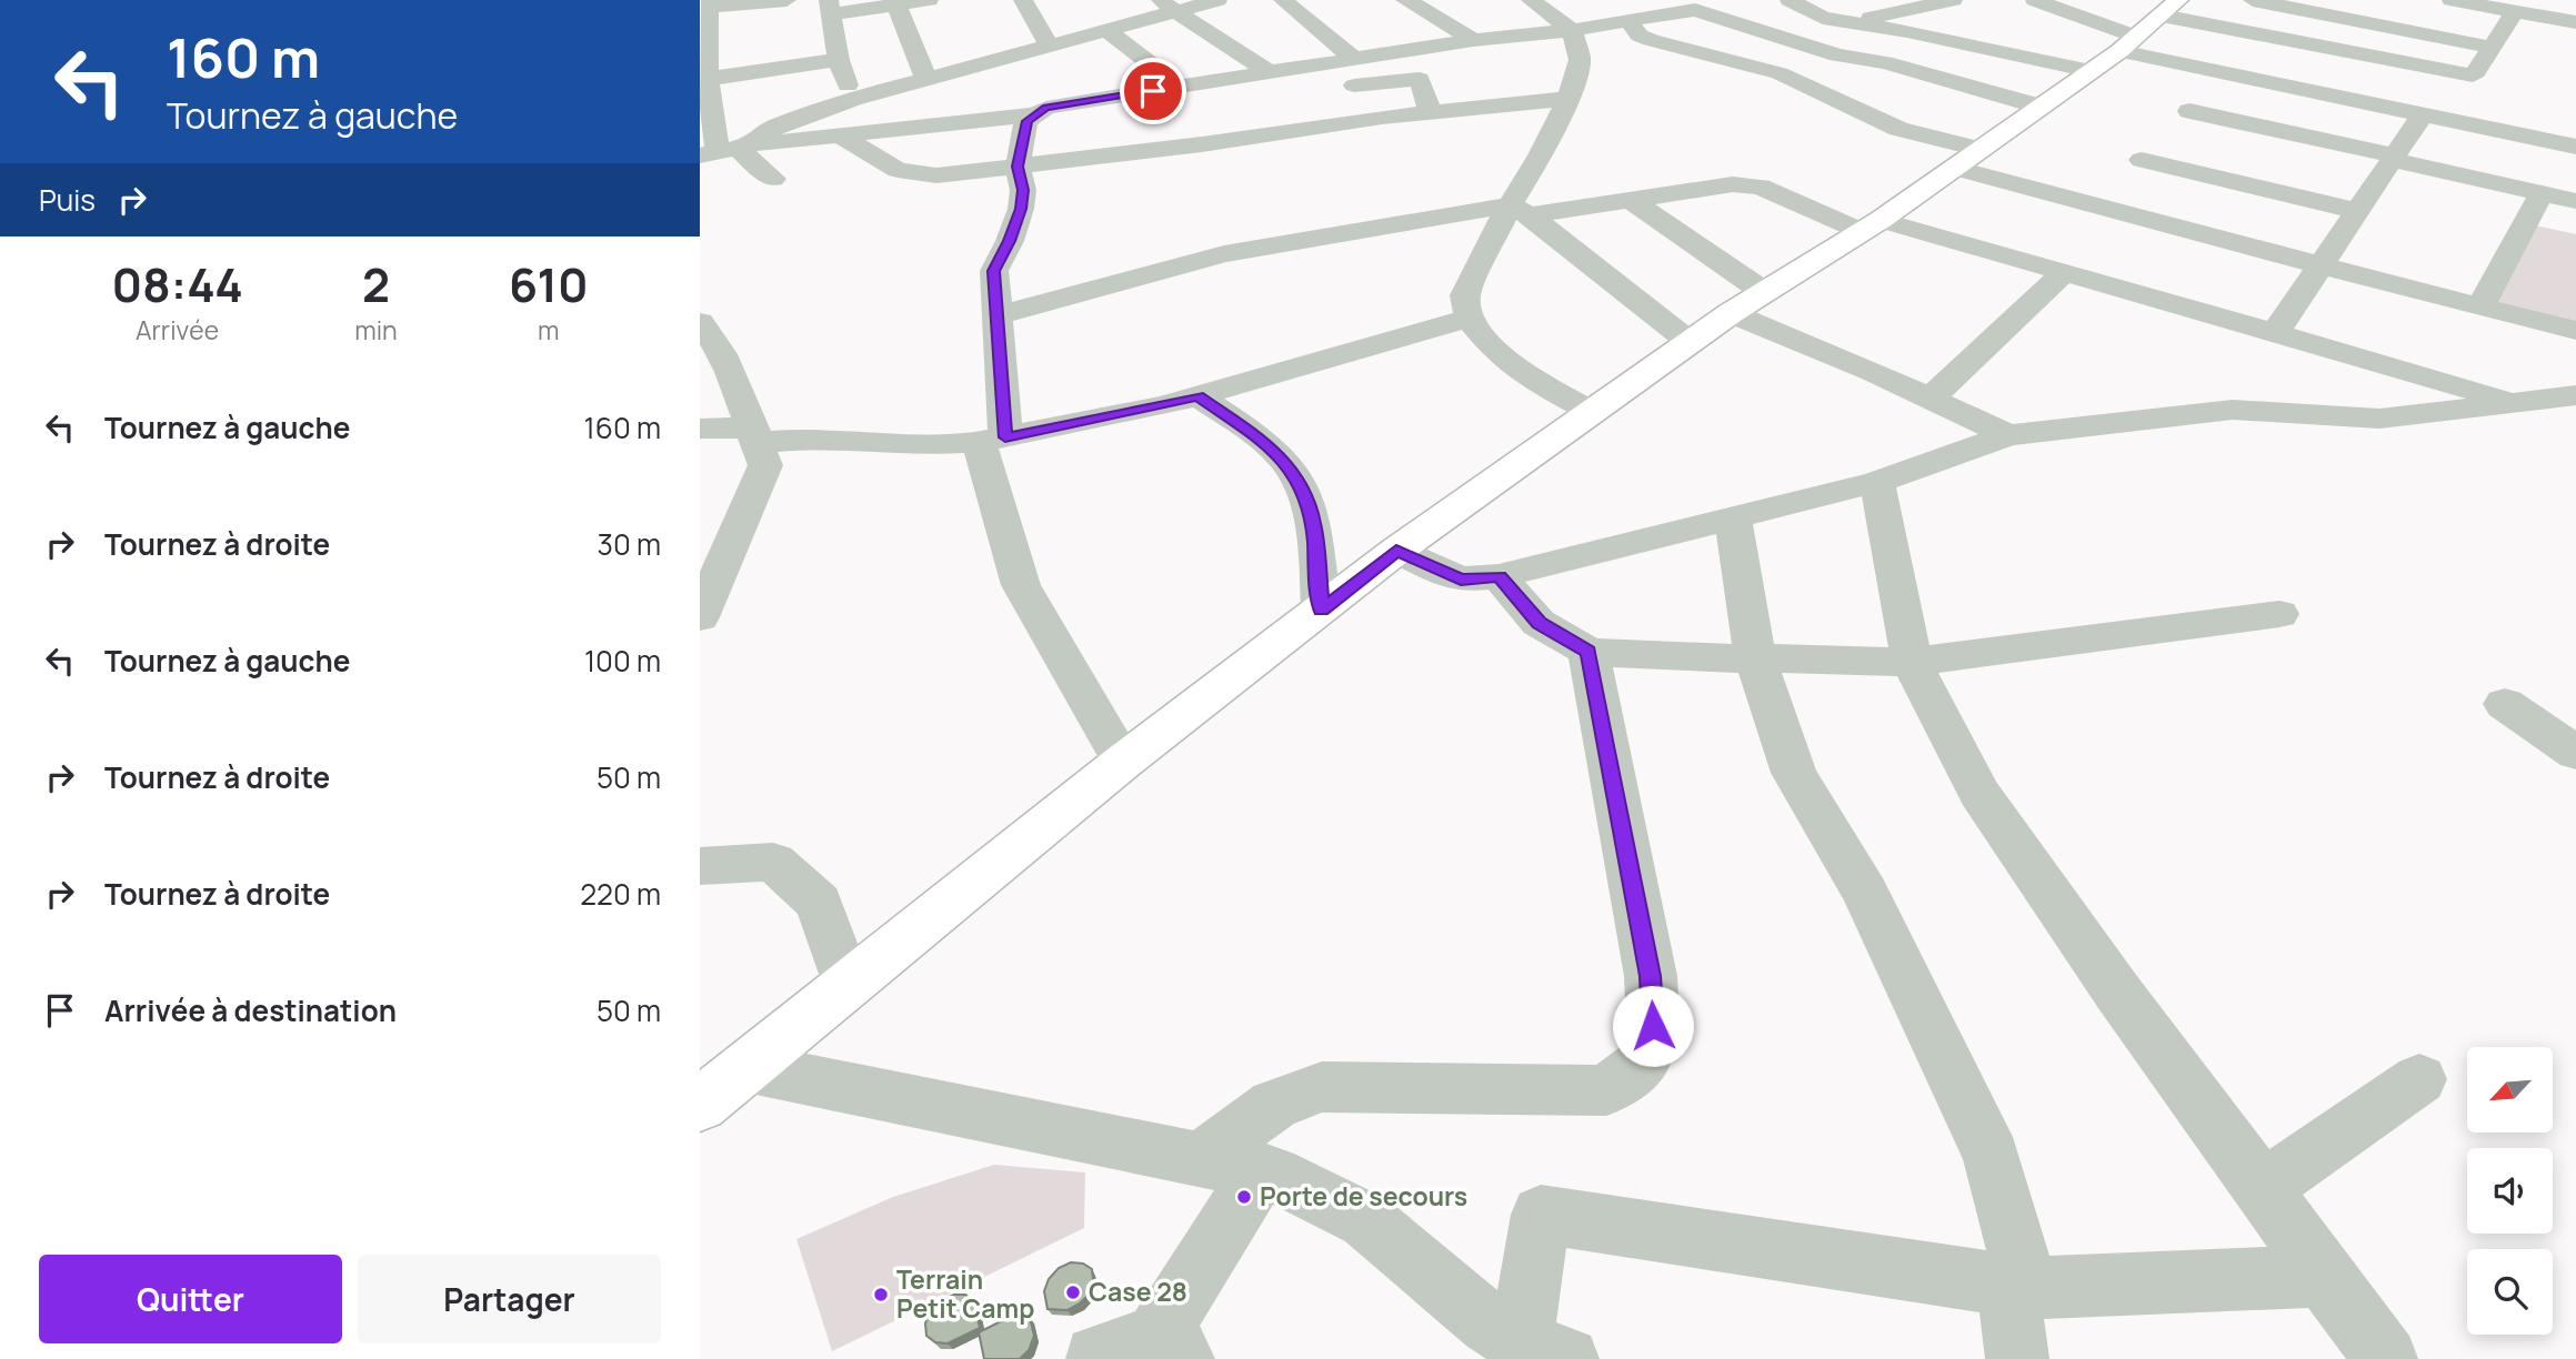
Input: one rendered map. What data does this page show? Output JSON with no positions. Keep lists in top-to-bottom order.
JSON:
{
  "places": ["Porte de secours", "Case 28", "Terrain Petit Camp"],
  "north": "bottom left",
  "page": {
    "turn": ["160 m", "Tournez à gauche"],
    "then": "Puis",
    "eta": [
      "08:44",
      "Arrivée",
      "2",
      "min",
      "610",
      "m"
    ],
    "list": [
      {
        "name": "Tournez à gauche",
        "value": "160 m"
      },
      {
        "name": "Tournez à droite",
        "value": "30 m"
      },
      {
        "name": "Tournez à gauche",
        "value": "100 m"
      },
      {
        "name": "Tournez à droite",
        "value": "50 m"
      },
      {
        "name": "Tournez à droite",
        "value": "220 m"
      },
      {
        "name": "Arrivée à destination",
        "value": "50 m"
      }
    ],
    "buttons": ["Quitter", "Partager"]
  }
}
